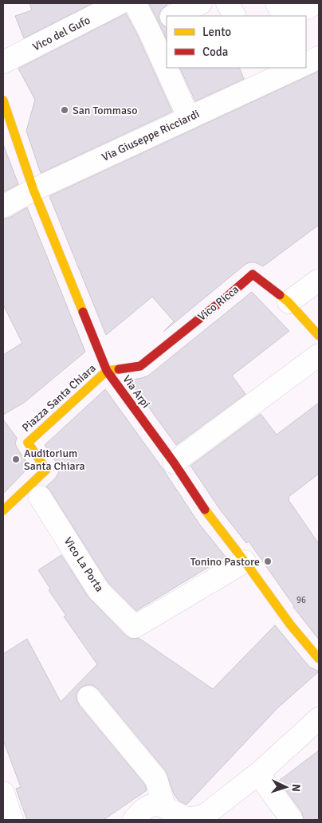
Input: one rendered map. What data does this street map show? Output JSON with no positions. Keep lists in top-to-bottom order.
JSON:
{
  "streets": {
    "street": [
      "Vico del Gufo",
      "Via Giuseppe Ricciardi",
      "Vico Ricca",
      "Via Arpi",
      "Piazza Santa Chiara",
      "Vico La Porta"
    ]
  },
  "crossings": [
    ["Via Giuseppe Ricciardi", "Via Arpi"],
    ["Vico Ricca", "Via Arpi"],
    ["Vico Ricca", "Piazza Santa Chiara"],
    ["Via Arpi", "Piazza Santa Chiara"],
    ["Via Arpi", "Vico La Porta"]
  ],
  "places": ["San Tommaso", "Auditorium Santa Chiara", "Tonino Pastore"],
  "house_numbers": ["96"],
  "legend": ["Lento", "Coda"],
  "north": "right"
}
